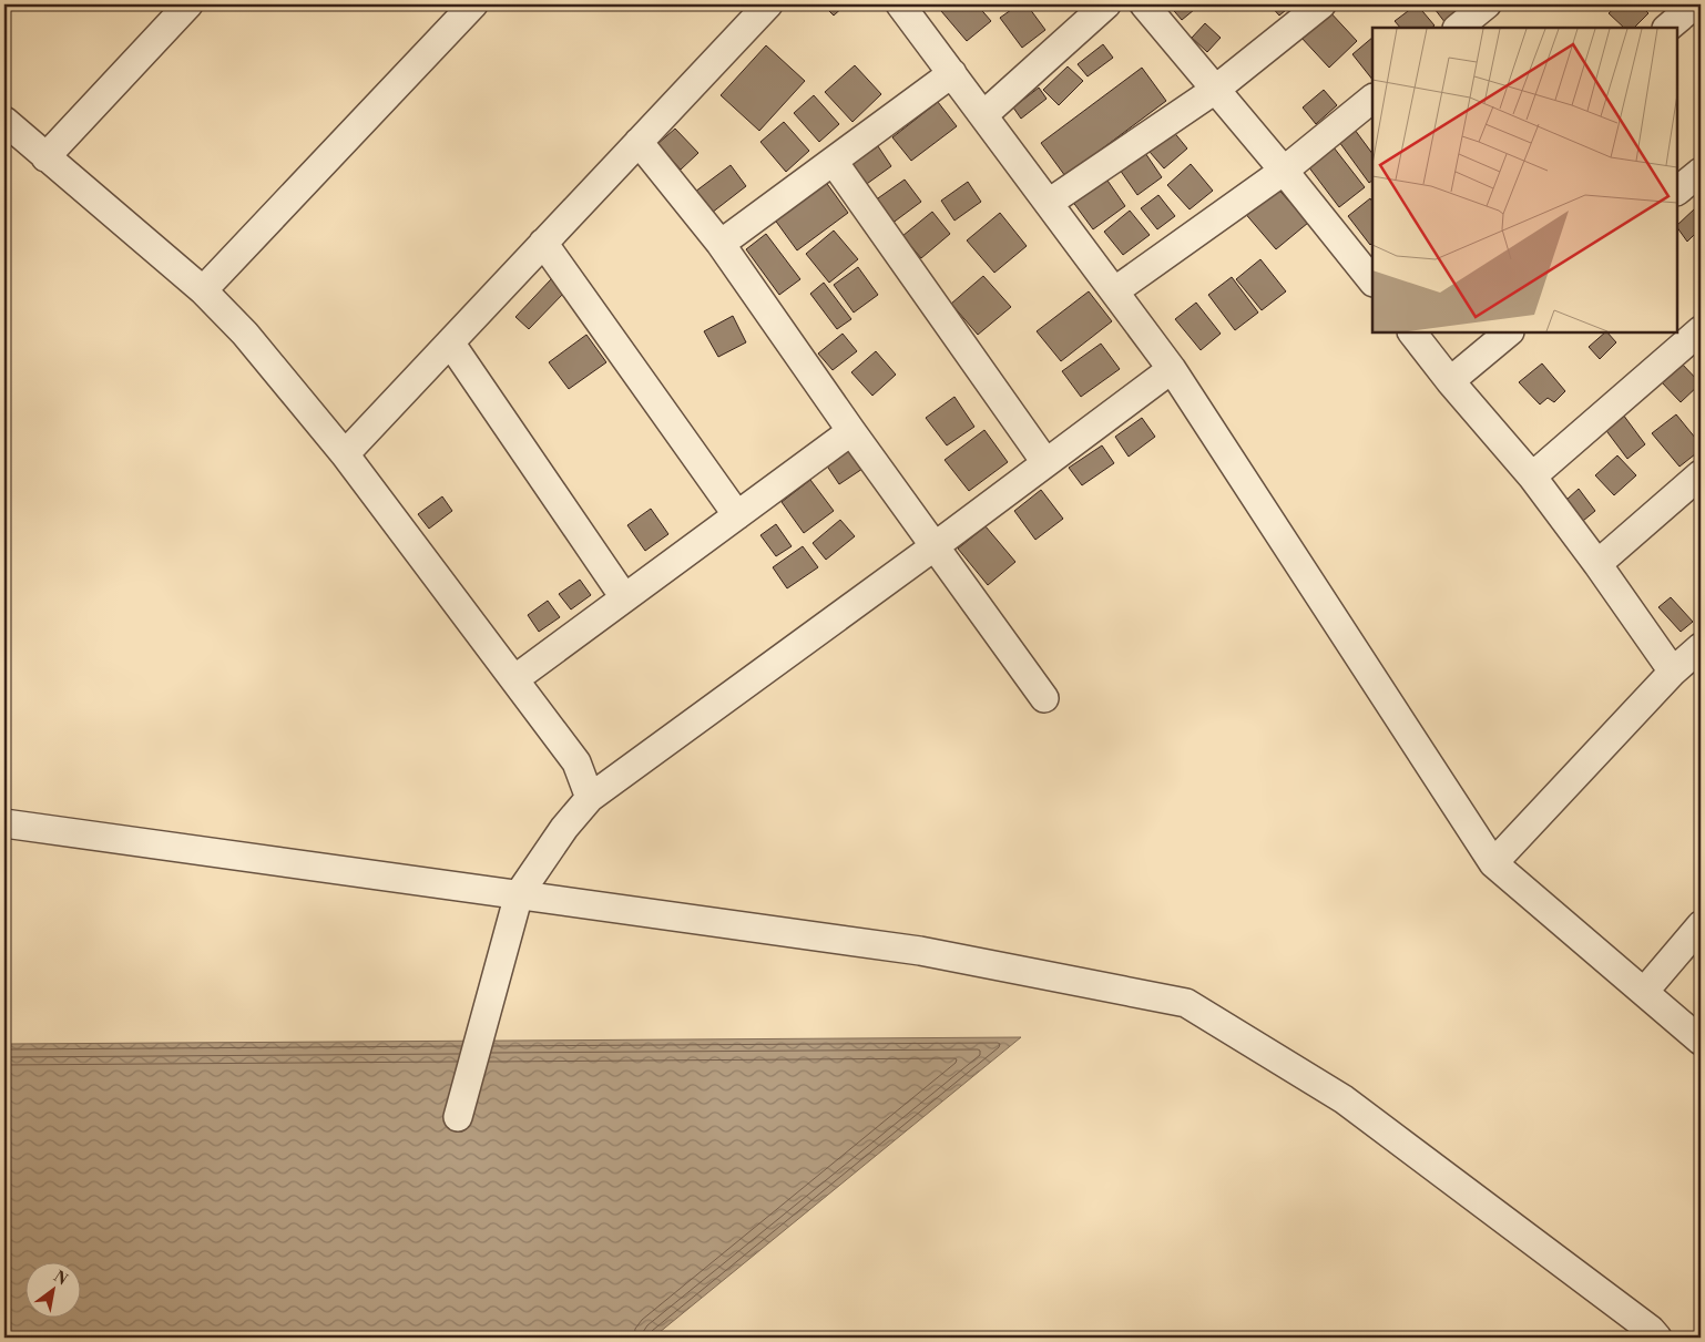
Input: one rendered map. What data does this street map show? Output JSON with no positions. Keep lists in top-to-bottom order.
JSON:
{
  "north": "top right"
}
